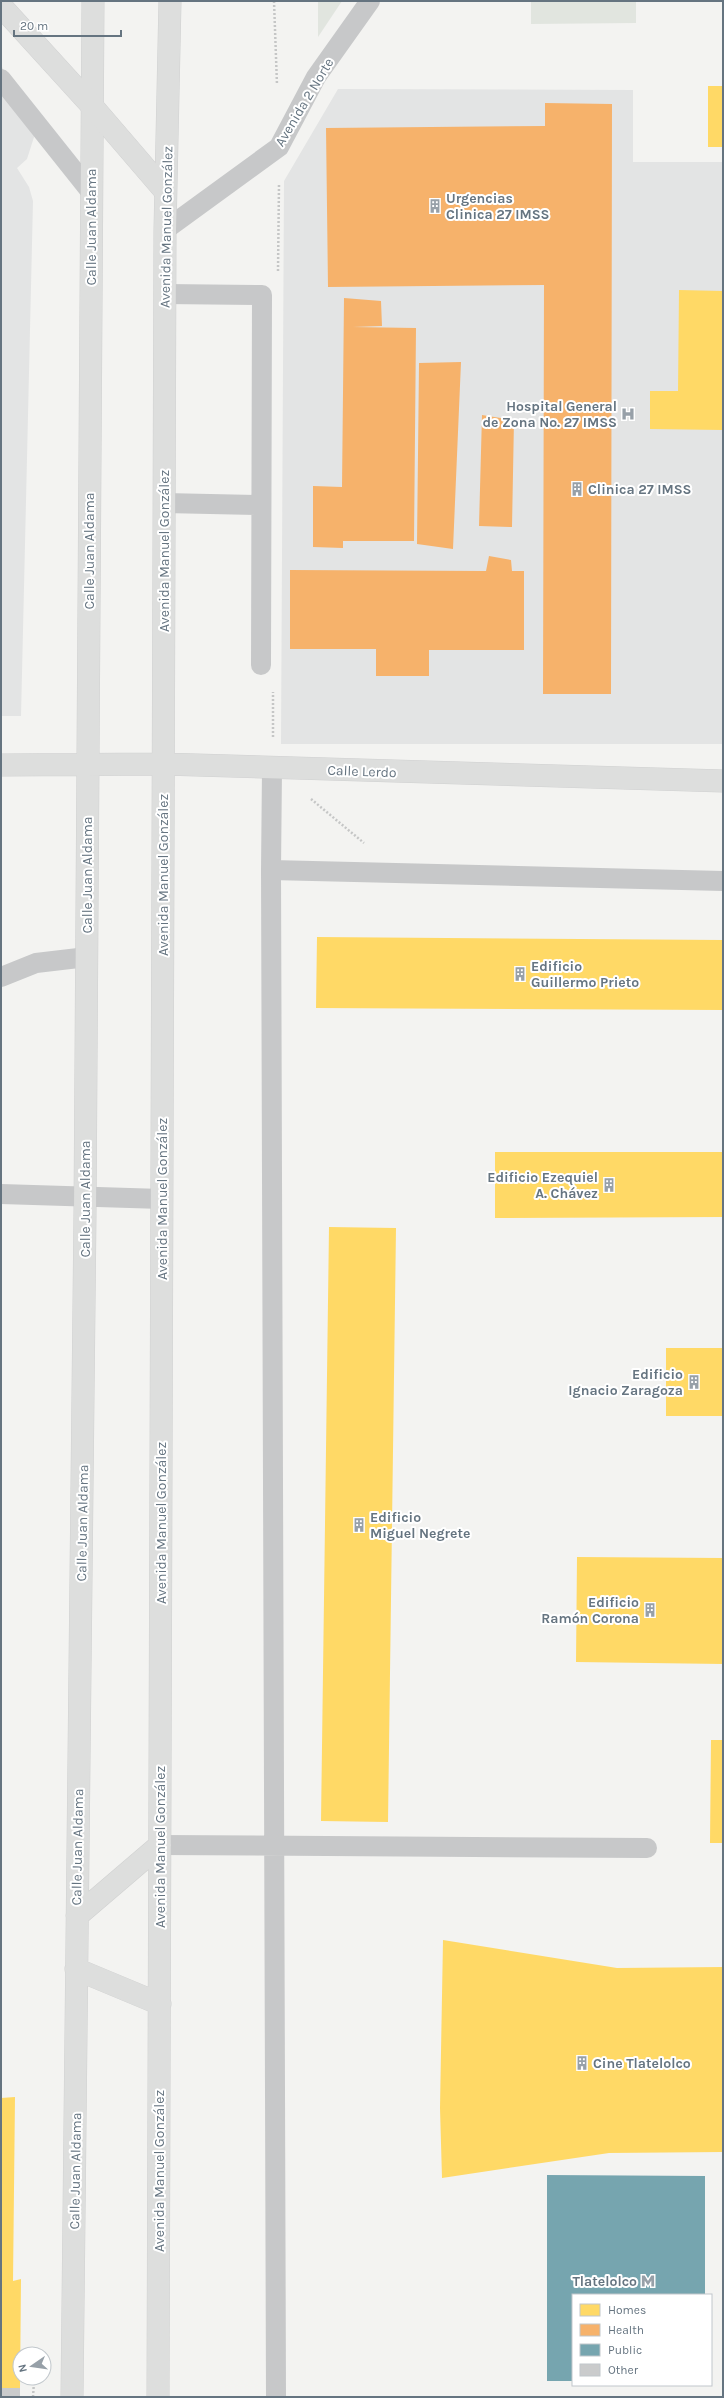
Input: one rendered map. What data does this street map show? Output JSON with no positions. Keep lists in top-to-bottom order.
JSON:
{
  "streets": {
    "street": ["Calle Juan Aldama", "Avenida Manuel González", "Calle Lerdo"],
    "lane": ["Avenida 2 Norte"]
  },
  "crossings": [
    ["Avenida 2 Norte", "Avenida Manuel González"],
    ["Calle Juan Aldama", "Calle Lerdo"],
    ["Avenida Manuel González", "Calle Lerdo"]
  ],
  "places": {
    "building": [
      "Urgencias Clinica 27 IMSS",
      "Clinica 27 IMSS",
      "Edificio Guillermo Prieto",
      "Edificio Ezequiel A. Chávez",
      "Edificio Ignacio Zaragoza",
      "Edificio Miguel Negrete",
      "Edificio Ramón Corona",
      "Cine Tlatelolco"
    ],
    "hospital": ["Hospital General de Zona No. 27 IMSS"],
    "metro station": ["Tlatelolco"]
  },
  "legend": [
    "Homes",
    "Health",
    "Public",
    "Other"
  ],
  "scale_bar": "20 m",
  "north": "left"
}
